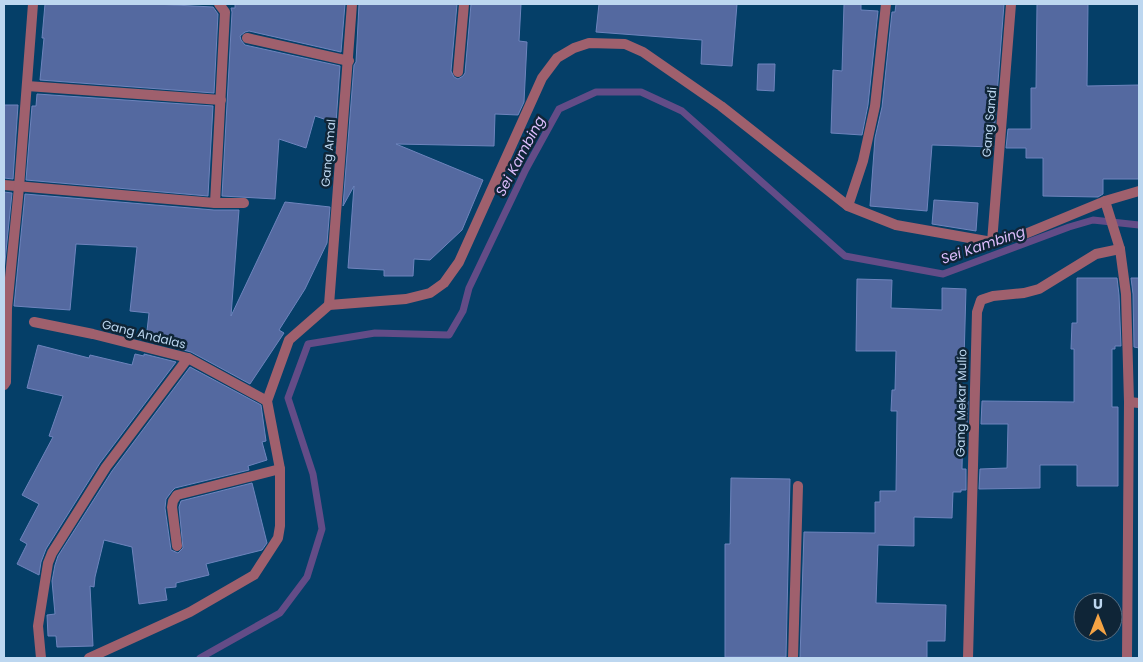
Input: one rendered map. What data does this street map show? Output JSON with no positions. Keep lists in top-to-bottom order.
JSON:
{
  "streets": {
    "street": [
      "Gang Sandi",
      "Gang Amal",
      "Gang Andalas",
      "Gang Mekar Mulio"
    ]
  },
  "water": ["Sei Kambing"],
  "north": "top"
}
